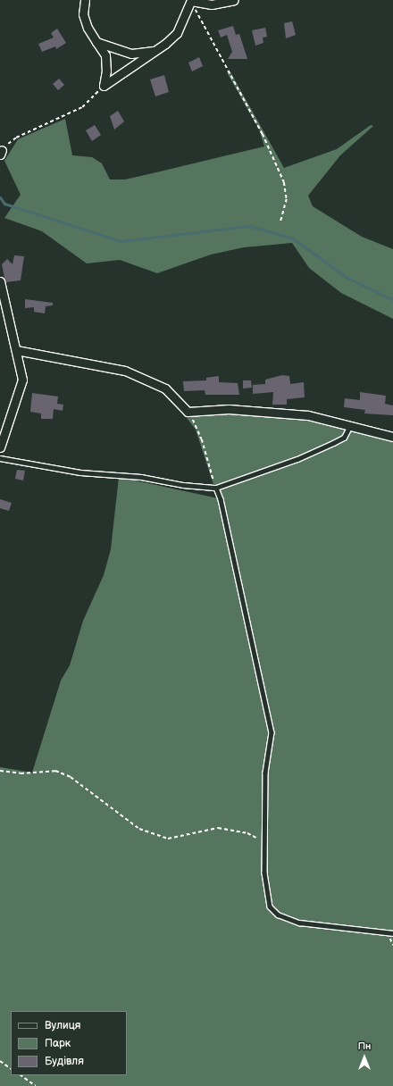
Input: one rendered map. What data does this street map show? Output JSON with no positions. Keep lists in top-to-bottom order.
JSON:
{
  "legend": ["Вулиця", "Парк", "Будівля"],
  "north": "top"
}
